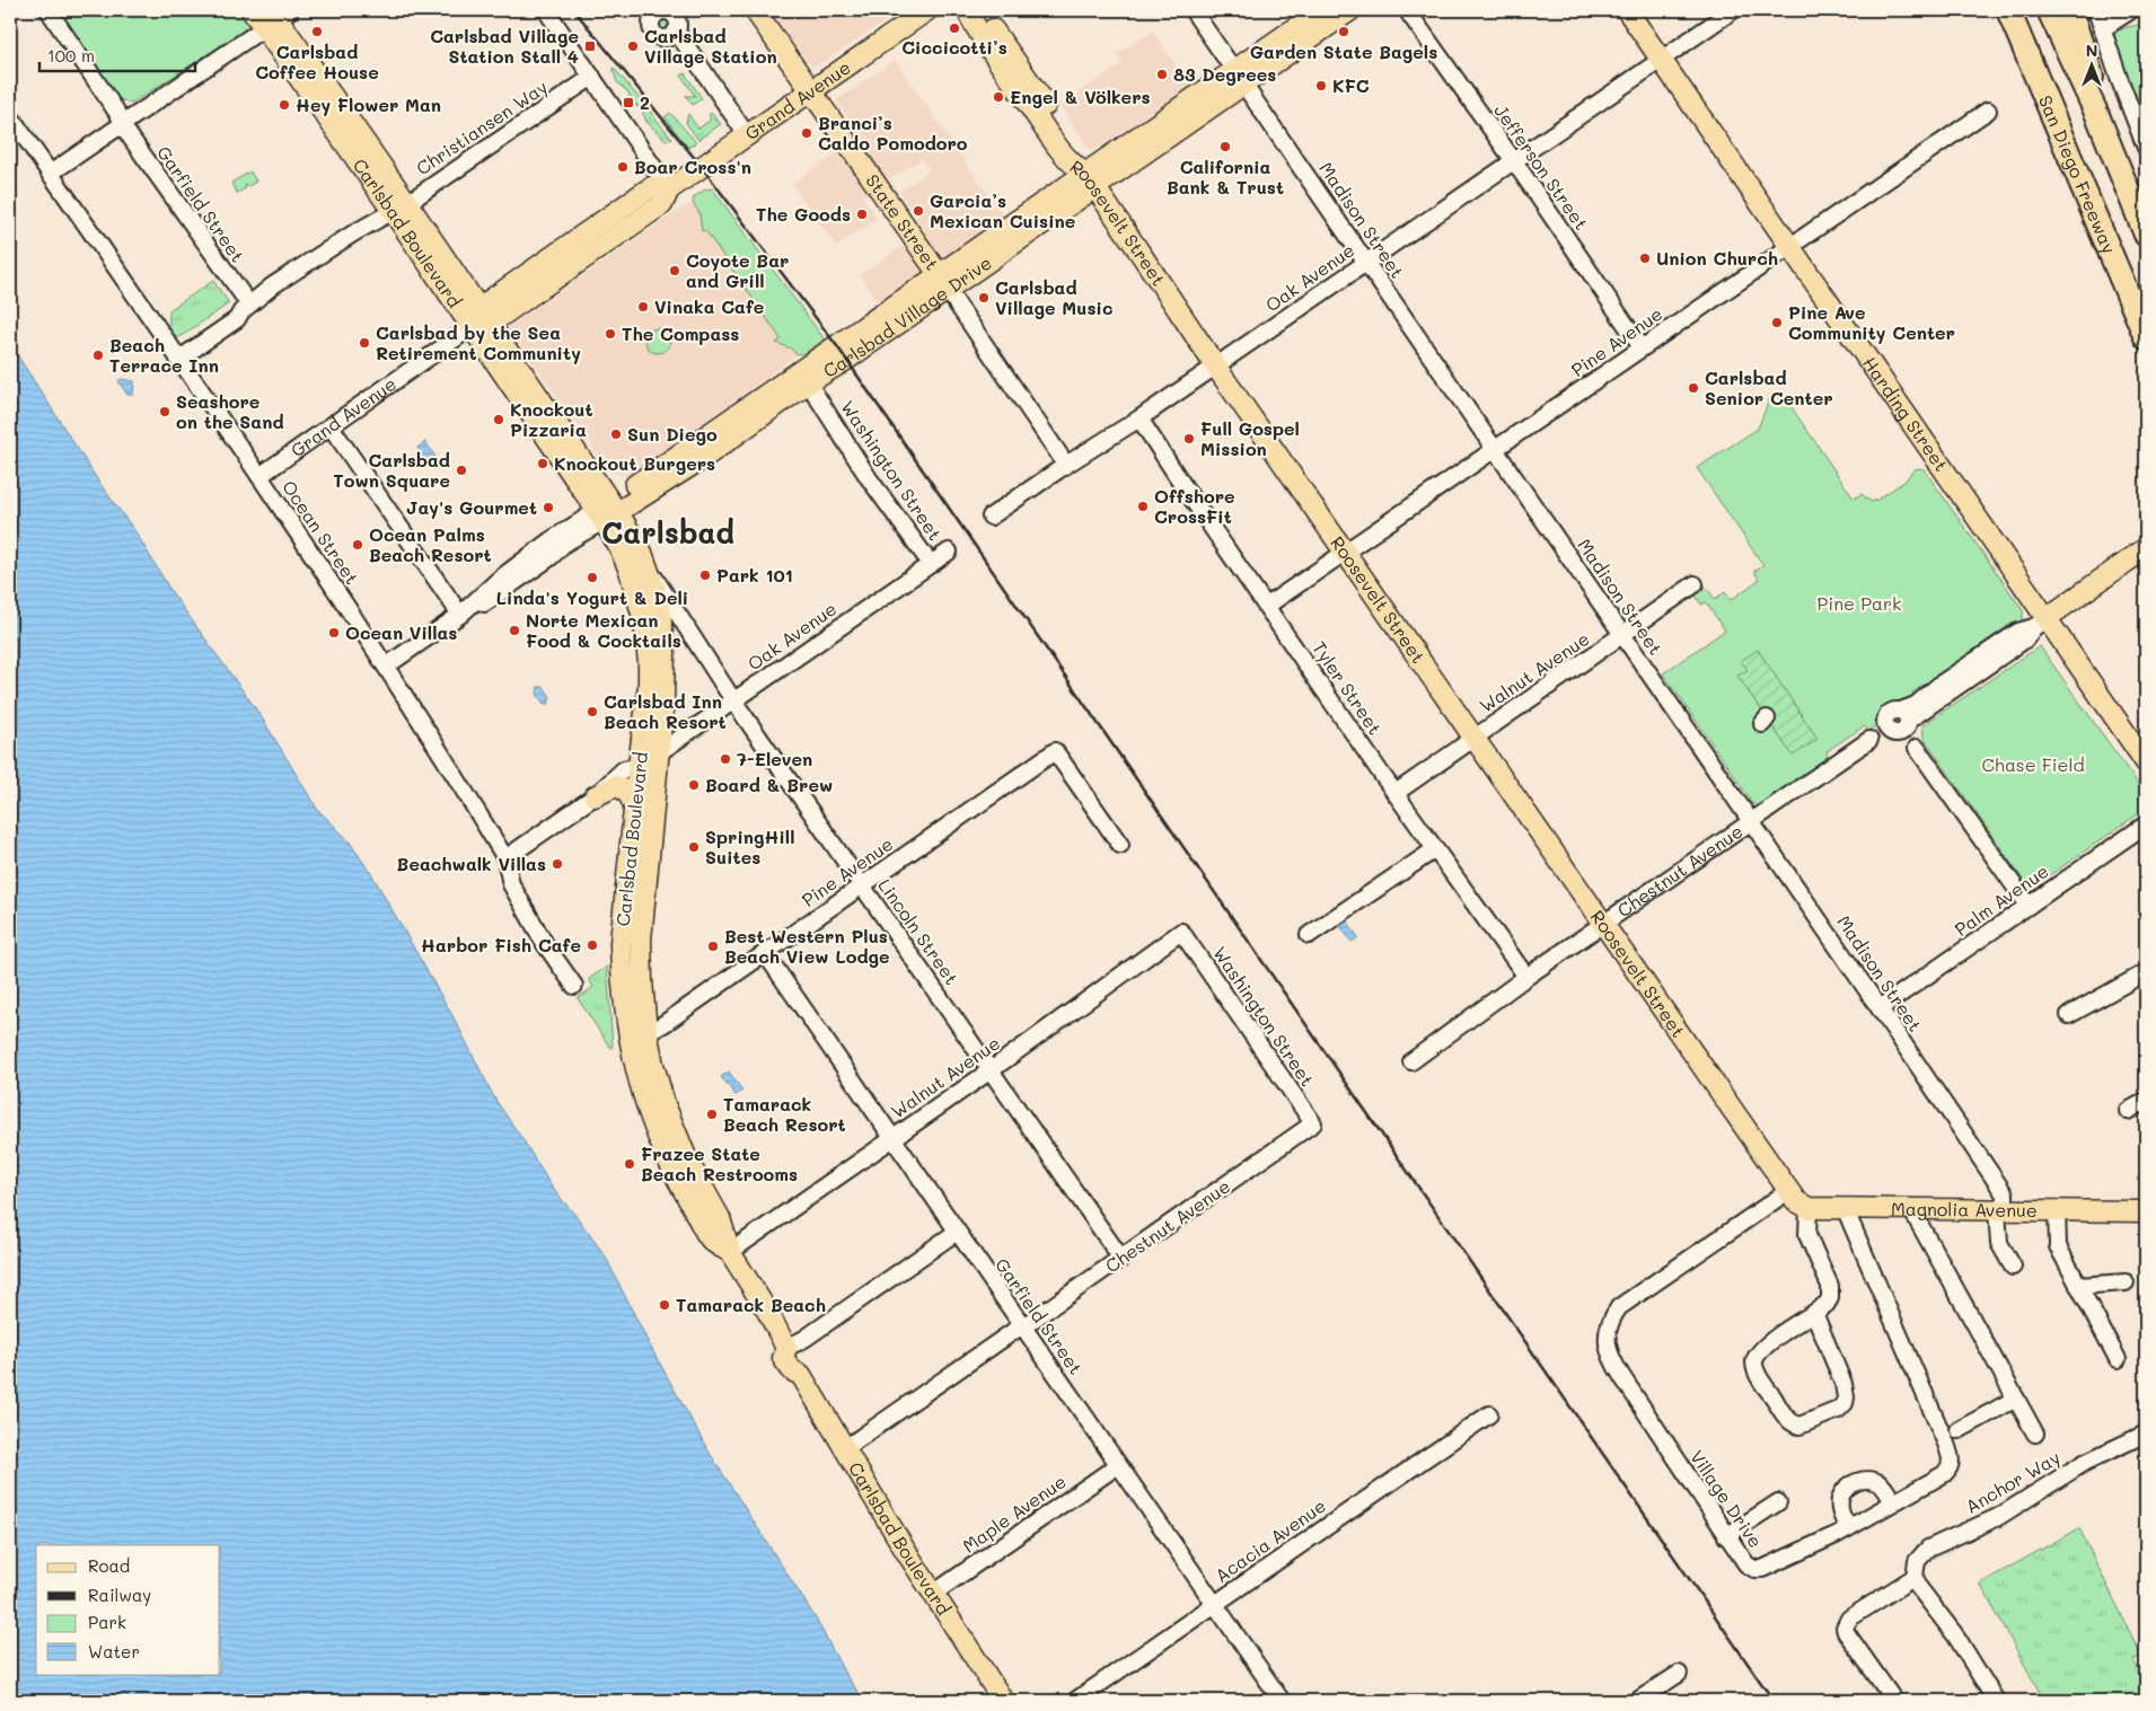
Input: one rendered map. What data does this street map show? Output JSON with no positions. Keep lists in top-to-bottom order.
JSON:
{
  "streets": {
    "highway": ["San Diego Freeway"],
    "main road": [
      "Grand Avenue",
      "State Street",
      "Roosevelt Street",
      "Carlsbad Boulevard",
      "Carlsbad Village Drive",
      "Harding Street",
      "Chestnut Avenue",
      "Magnolia Avenue"
    ],
    "street": [
      "Christiansen Way",
      "Jefferson Street",
      "Garfield Street",
      "Madison Street",
      "Oak Avenue",
      "Pine Avenue",
      "Washington Street",
      "Ocean Street",
      "Walnut Avenue",
      "Tyler Street",
      "Palm Avenue",
      "Lincoln Street",
      "Anchor Way",
      "Village Drive",
      "Maple Avenue",
      "Acacia Avenue"
    ]
  },
  "crossings": [
    ["Grand Avenue", "State Street"],
    ["Grand Avenue", "Carlsbad Boulevard"],
    ["Grand Avenue", "Ocean Street"],
    ["Christiansen Way", "Garfield Street"],
    ["Christiansen Way", "Carlsbad Boulevard"],
    ["Christiansen Way", "Ocean Street"],
    ["Jefferson Street", "Oak Avenue"],
    ["Jefferson Street", "Pine Avenue"],
    ["Garfield Street", "Pine Avenue"],
    ["Garfield Street", "Walnut Avenue"],
    ["Garfield Street", "Chestnut Avenue"],
    ["Garfield Street", "Maple Avenue"],
    ["Garfield Street", "Acacia Avenue"],
    ["Madison Street", "Oak Avenue"],
    ["Madison Street", "Carlsbad Village Drive"],
    ["Madison Street", "Pine Avenue"],
    ["Madison Street", "Walnut Avenue"],
    ["Madison Street", "Chestnut Avenue"],
    ["Madison Street", "Palm Avenue"],
    ["Madison Street", "Magnolia Avenue"],
    ["State Street", "Oak Avenue"],
    ["State Street", "Carlsbad Village Drive"],
    ["Roosevelt Street", "Oak Avenue"],
    ["Roosevelt Street", "Carlsbad Village Drive"],
    ["Roosevelt Street", "Pine Avenue"],
    ["Roosevelt Street", "Walnut Avenue"],
    ["Roosevelt Street", "Chestnut Avenue"],
    ["Roosevelt Street", "Village Drive"],
    ["Carlsbad Boulevard", "Oak Avenue"],
    ["Carlsbad Boulevard", "Carlsbad Village Drive"],
    ["Carlsbad Boulevard", "Pine Avenue"],
    ["Carlsbad Boulevard", "Walnut Avenue"],
    ["Carlsbad Boulevard", "Chestnut Avenue"],
    ["Carlsbad Boulevard", "Lincoln Street"],
    ["Carlsbad Boulevard", "Maple Avenue"],
    ["Oak Avenue", "Harding Street"],
    ["Oak Avenue", "Washington Street"],
    ["Oak Avenue", "Tyler Street"],
    ["Oak Avenue", "Lincoln Street"],
    ["Carlsbad Village Drive", "Washington Street"],
    ["Carlsbad Village Drive", "Ocean Street"],
    ["Pine Avenue", "Harding Street"],
    ["Pine Avenue", "Tyler Street"],
    ["Pine Avenue", "Lincoln Street"],
    ["Harding Street", "Chestnut Avenue"],
    ["Washington Street", "Walnut Avenue"],
    ["Washington Street", "Chestnut Avenue"],
    ["Walnut Avenue", "Tyler Street"],
    ["Walnut Avenue", "Lincoln Street"],
    ["Tyler Street", "Chestnut Avenue"],
    ["Chestnut Avenue", "Lincoln Street"],
    ["Magnolia Avenue", "Village Drive"]
  ],
  "districts": ["Carlsbad"],
  "parks": ["Pine Park", "Chase Field"],
  "places": {
    "other": [
      "Ciccicotti’s",
      "Carlsbad Coffee House",
      "Garden State Bagels",
      "Carlsbad Village Station",
      "83 Degrees",
      "KFC",
      "Engel & Völkers",
      "Hey Flower Man",
      "Branci’s Caldo Pomodoro",
      "California Bank & Trust",
      "Boar Cross'n",
      "Garcia’s Mexican Cuisine",
      "The Goods",
      "Union Church",
      "Coyote Bar and Grill",
      "Carlsbad Village Music",
      "Vinaka Cafe",
      "Pine Ave Community Center",
      "The Compass",
      "Carlsbad by the Sea Retirement Community",
      "Beach Terrace Inn",
      "Carlsbad Senior Center",
      "Seashore on the Sand",
      "Knockout Pizzaria",
      "Sun Diego",
      "Full Gospel Mission",
      "Knockout Burgers",
      "Carlsbad Town Square",
      "Offshore CrossFit",
      "Jay's Gourmet",
      "Ocean Palms Beach Resort",
      "Park 101",
      "Linda's Yogurt & Deli",
      "Norte Mexican Food & Cocktails",
      "Ocean Villas",
      "Carlsbad Inn Beach Resort",
      "7-Eleven",
      "Board & Brew",
      "SpringHill Suites",
      "Beachwalk Villas",
      "Harbor Fish Cafe",
      "Best Western Plus Beach View Lodge",
      "Tamarack Beach Resort",
      "Frazee State Beach Restrooms",
      "Tamarack Beach"
    ],
    "transit": ["Carlsbad Village Station Stall 4", "2"]
  },
  "legend": [
    "Road",
    "Railway",
    "Park",
    "Water"
  ],
  "scale_bar": "100 m",
  "north": "top"
}
